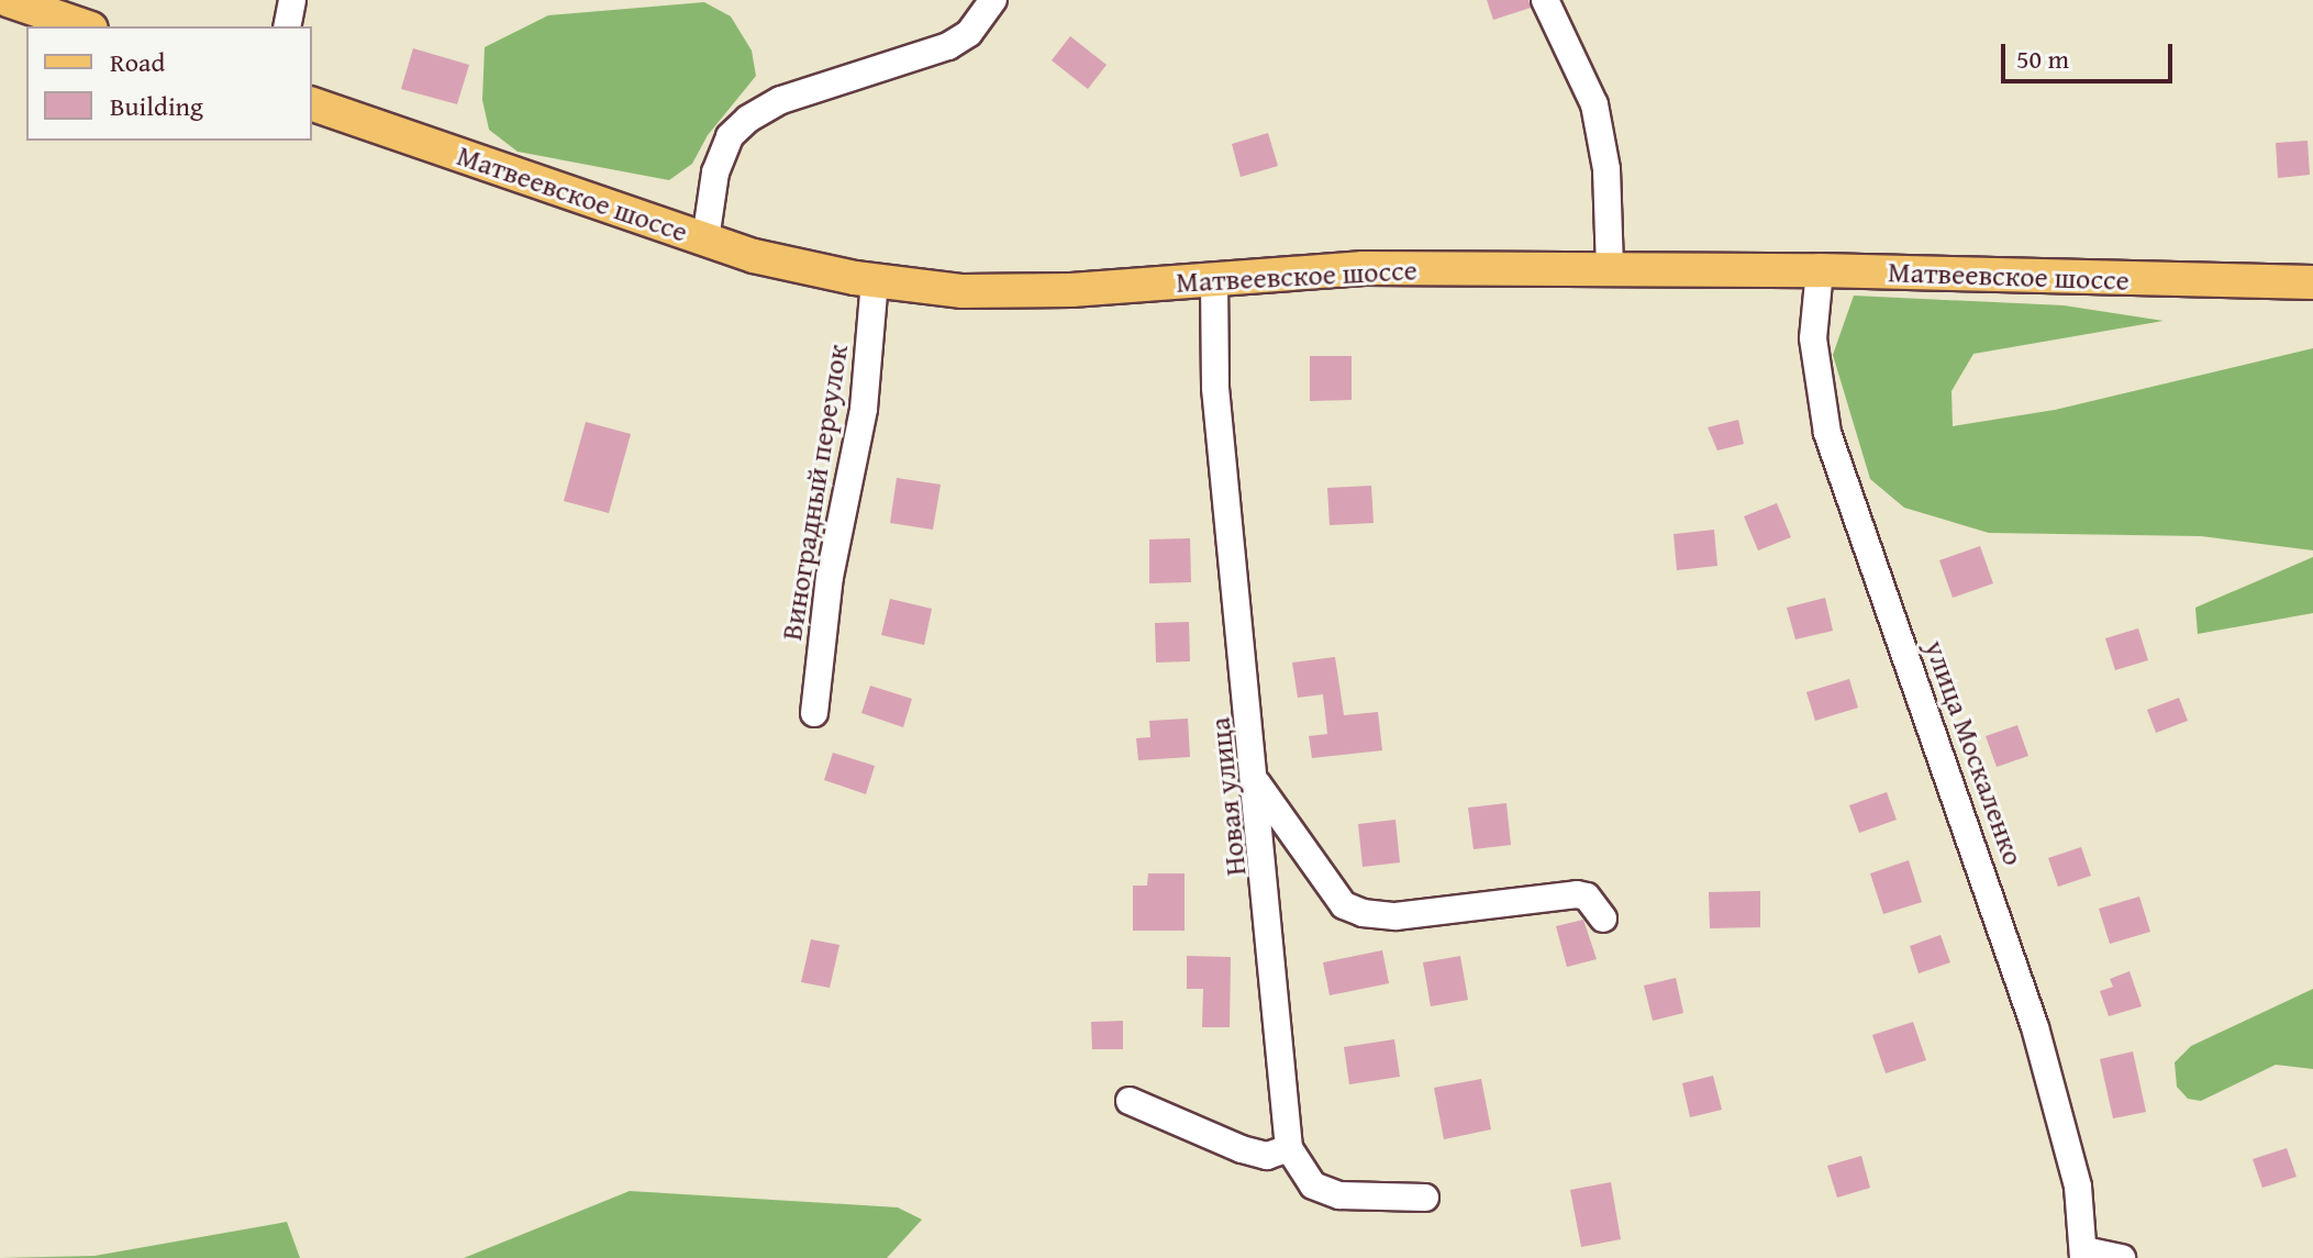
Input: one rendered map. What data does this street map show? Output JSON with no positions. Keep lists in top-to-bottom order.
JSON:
{
  "streets": {
    "main road": ["Матвеевское шоссе"],
    "street": ["Виноградный переулок", "улица Москаленко", "Новая улица"]
  },
  "crossings": [
    ["Матвеевское шоссе", "Виноградный переулок"],
    ["Матвеевское шоссе", "улица Москаленко"],
    ["Матвеевское шоссе", "Новая улица"]
  ],
  "legend": ["Road", "Building"],
  "scale_bar": "50 m"
}
